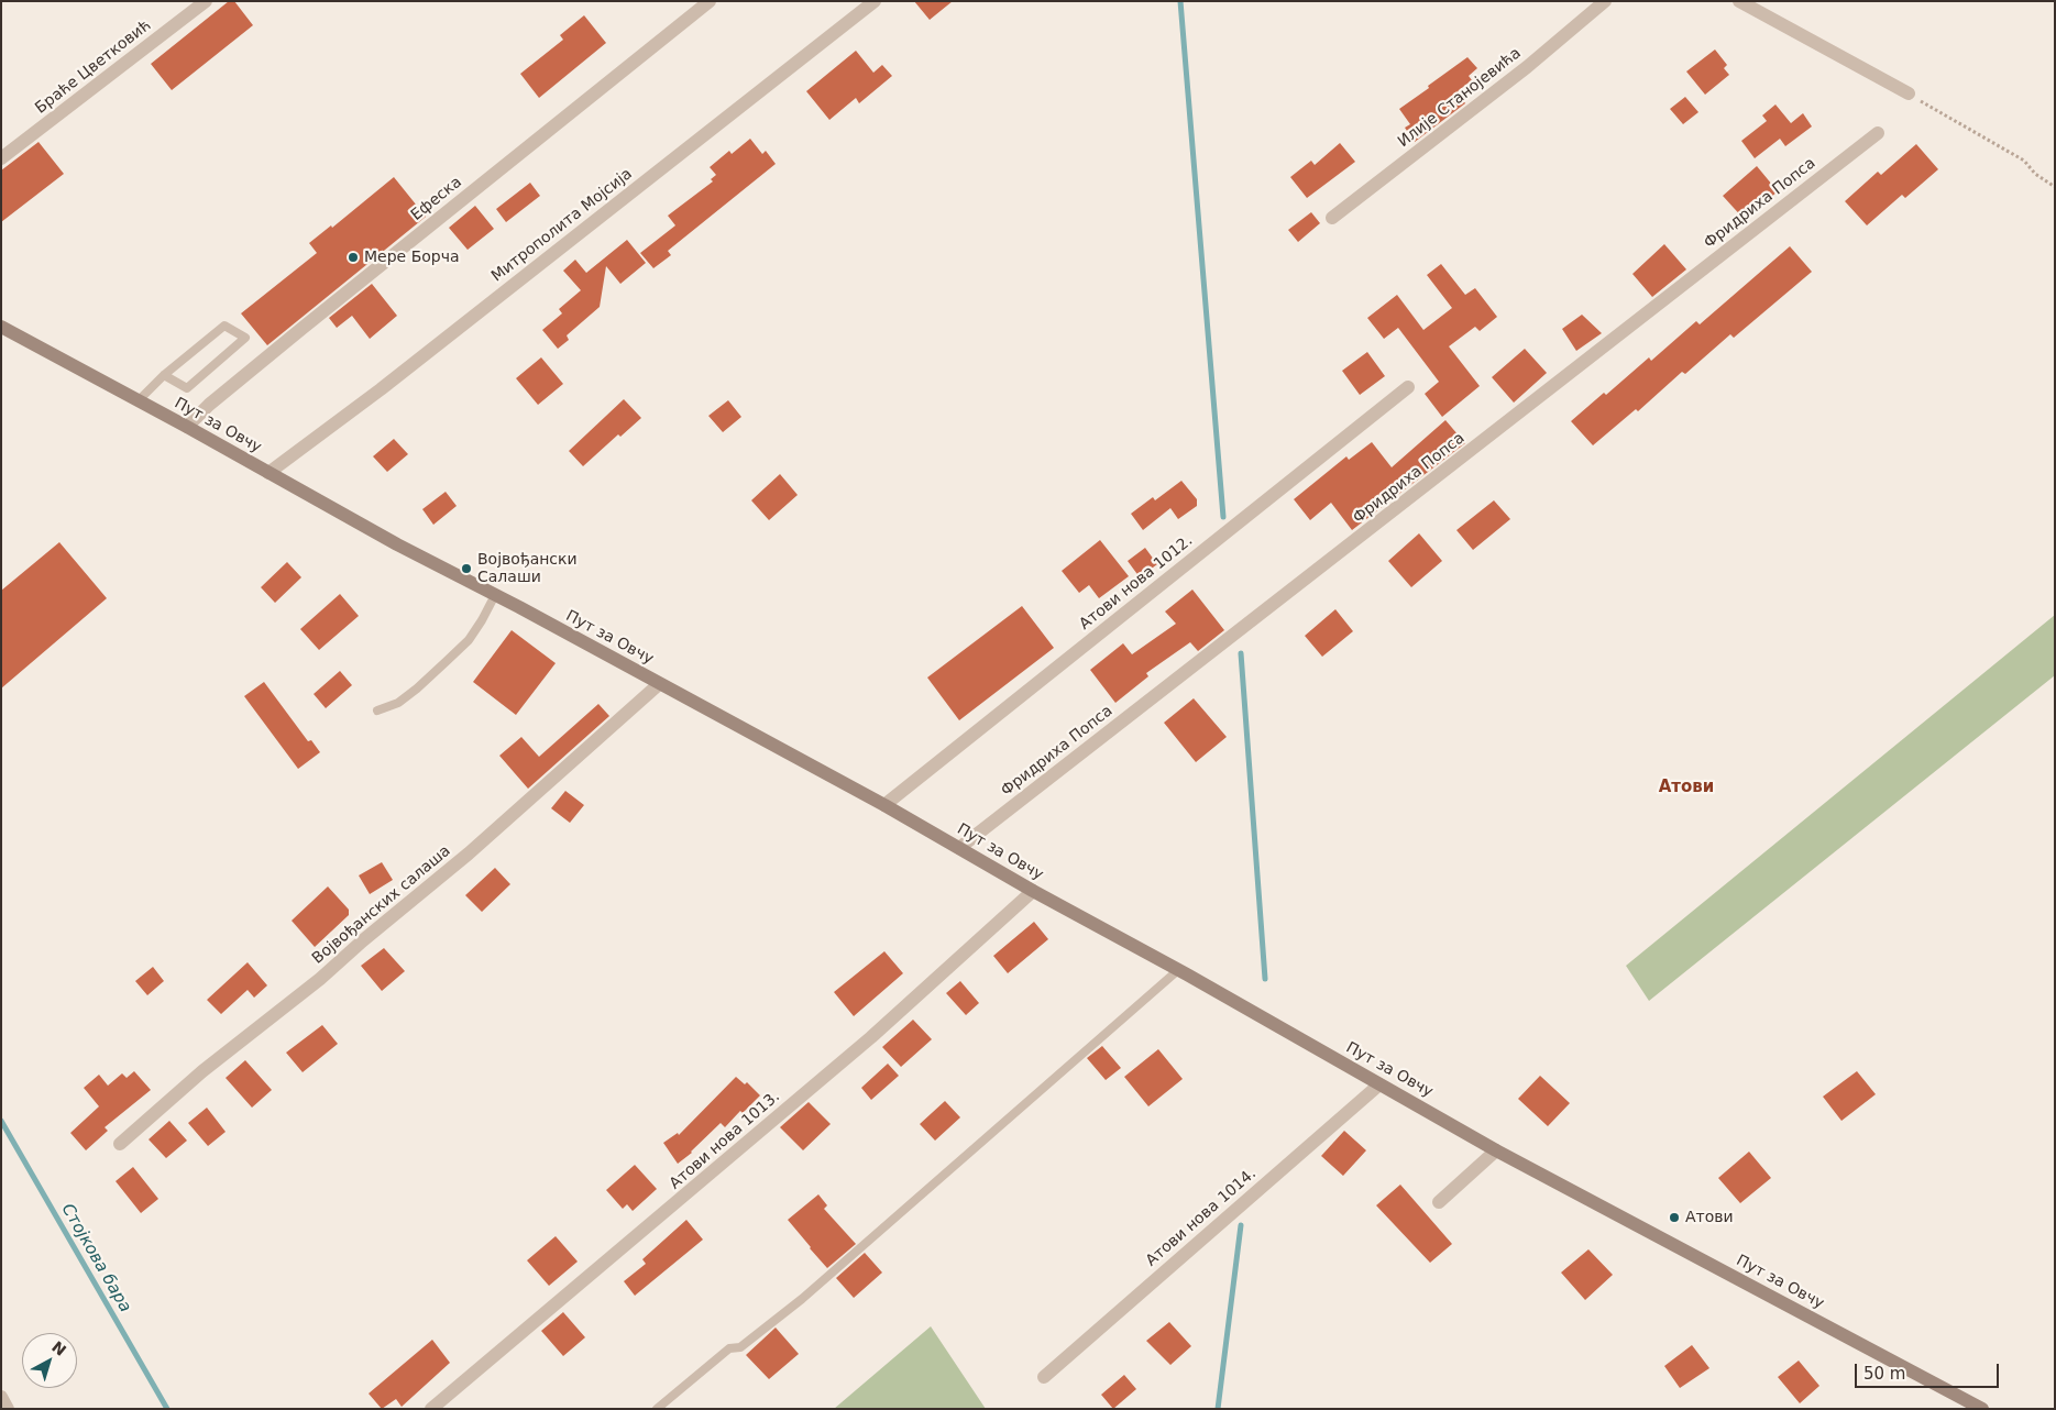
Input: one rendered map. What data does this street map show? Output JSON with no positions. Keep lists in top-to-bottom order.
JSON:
{
  "streets": {
    "street": [
      "Браће Цветковић",
      "Илије Станојевића",
      "Ефеска",
      "Фридриха Попса",
      "Митрополита Мојсија",
      "Пут за Овчу",
      "Атови нова 1012.",
      "Војвођанских салаша",
      "Атови нова 1013.",
      "Атови нова 1014."
    ]
  },
  "crossings": [
    ["Ефеска", "Пут за Овчу"],
    ["Фридриха Попса", "Пут за Овчу"],
    ["Митрополита Мојсија", "Пут за Овчу"],
    ["Пут за Овчу", "Атови нова 1012."],
    ["Пут за Овчу", "Војвођанских салаша"],
    ["Пут за Овчу", "Атови нова 1013."],
    ["Пут за Овчу", "Атови нова 1014."]
  ],
  "districts": ["Атови"],
  "water": ["Стојкова бара"],
  "places": ["Мере Борча", "Војвођански Салаши", "Атови"],
  "scale_bar": "50 m",
  "north": "top right"
}
